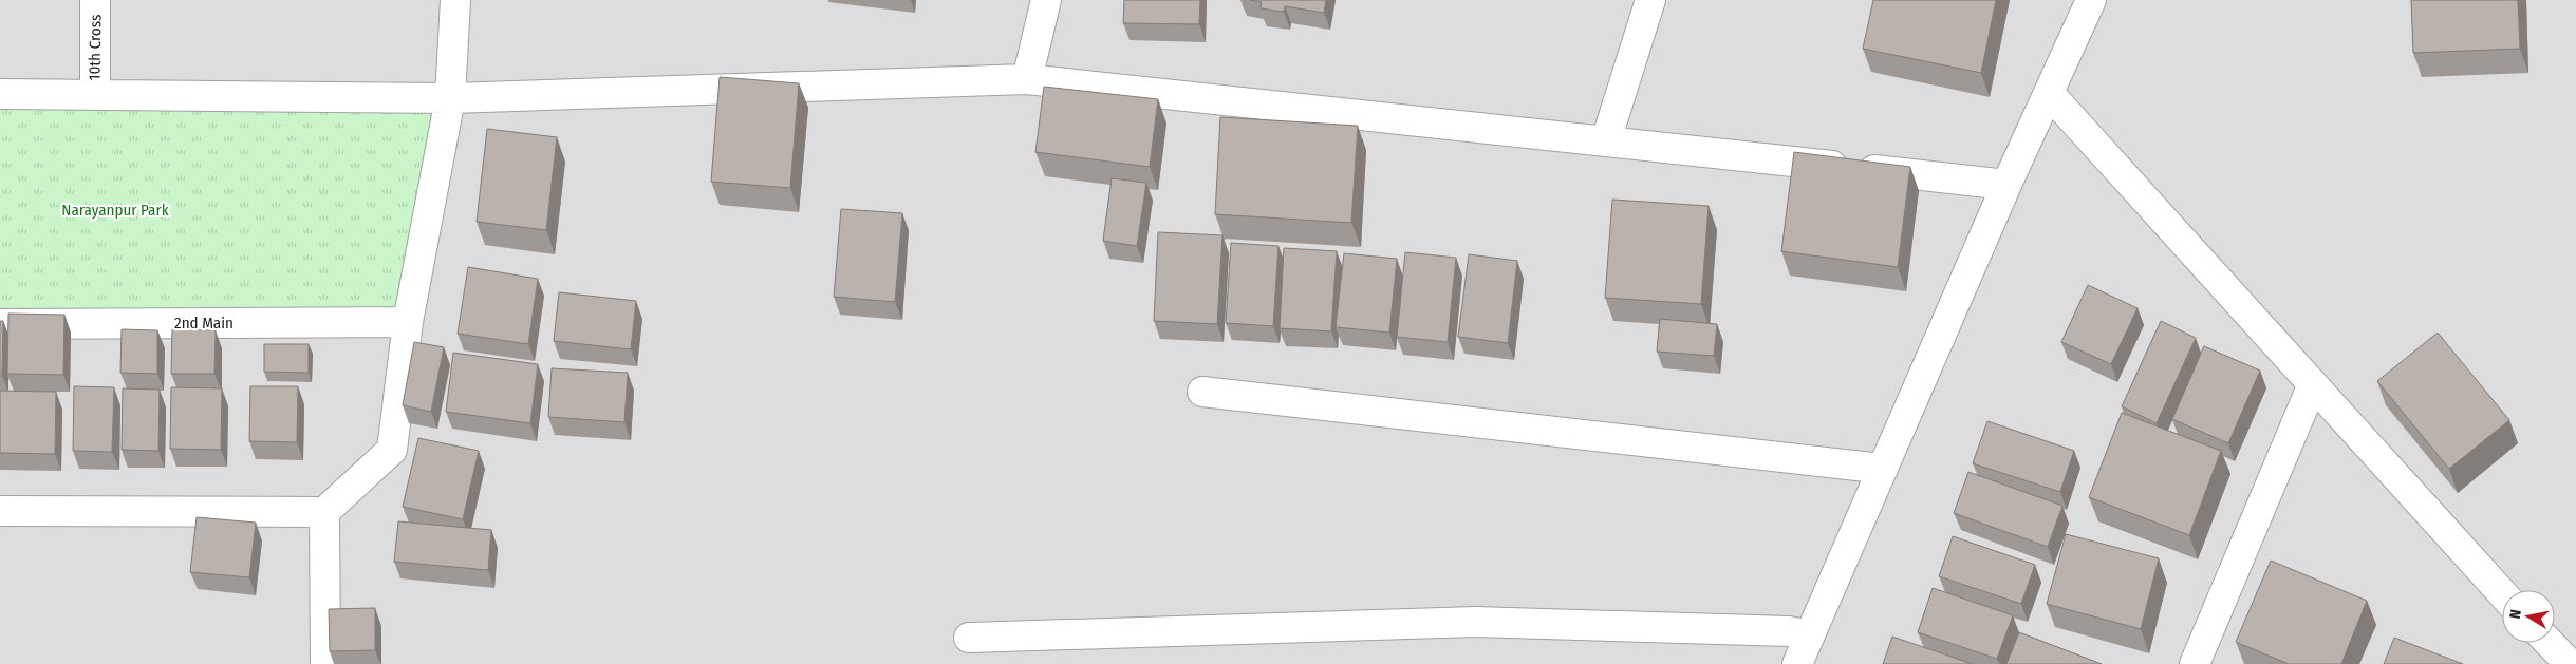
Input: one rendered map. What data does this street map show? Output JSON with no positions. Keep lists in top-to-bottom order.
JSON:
{
  "streets": {
    "street": ["10th Cross", "2nd Main"]
  },
  "parks": ["Narayanpur Park"],
  "north": "left"
}
